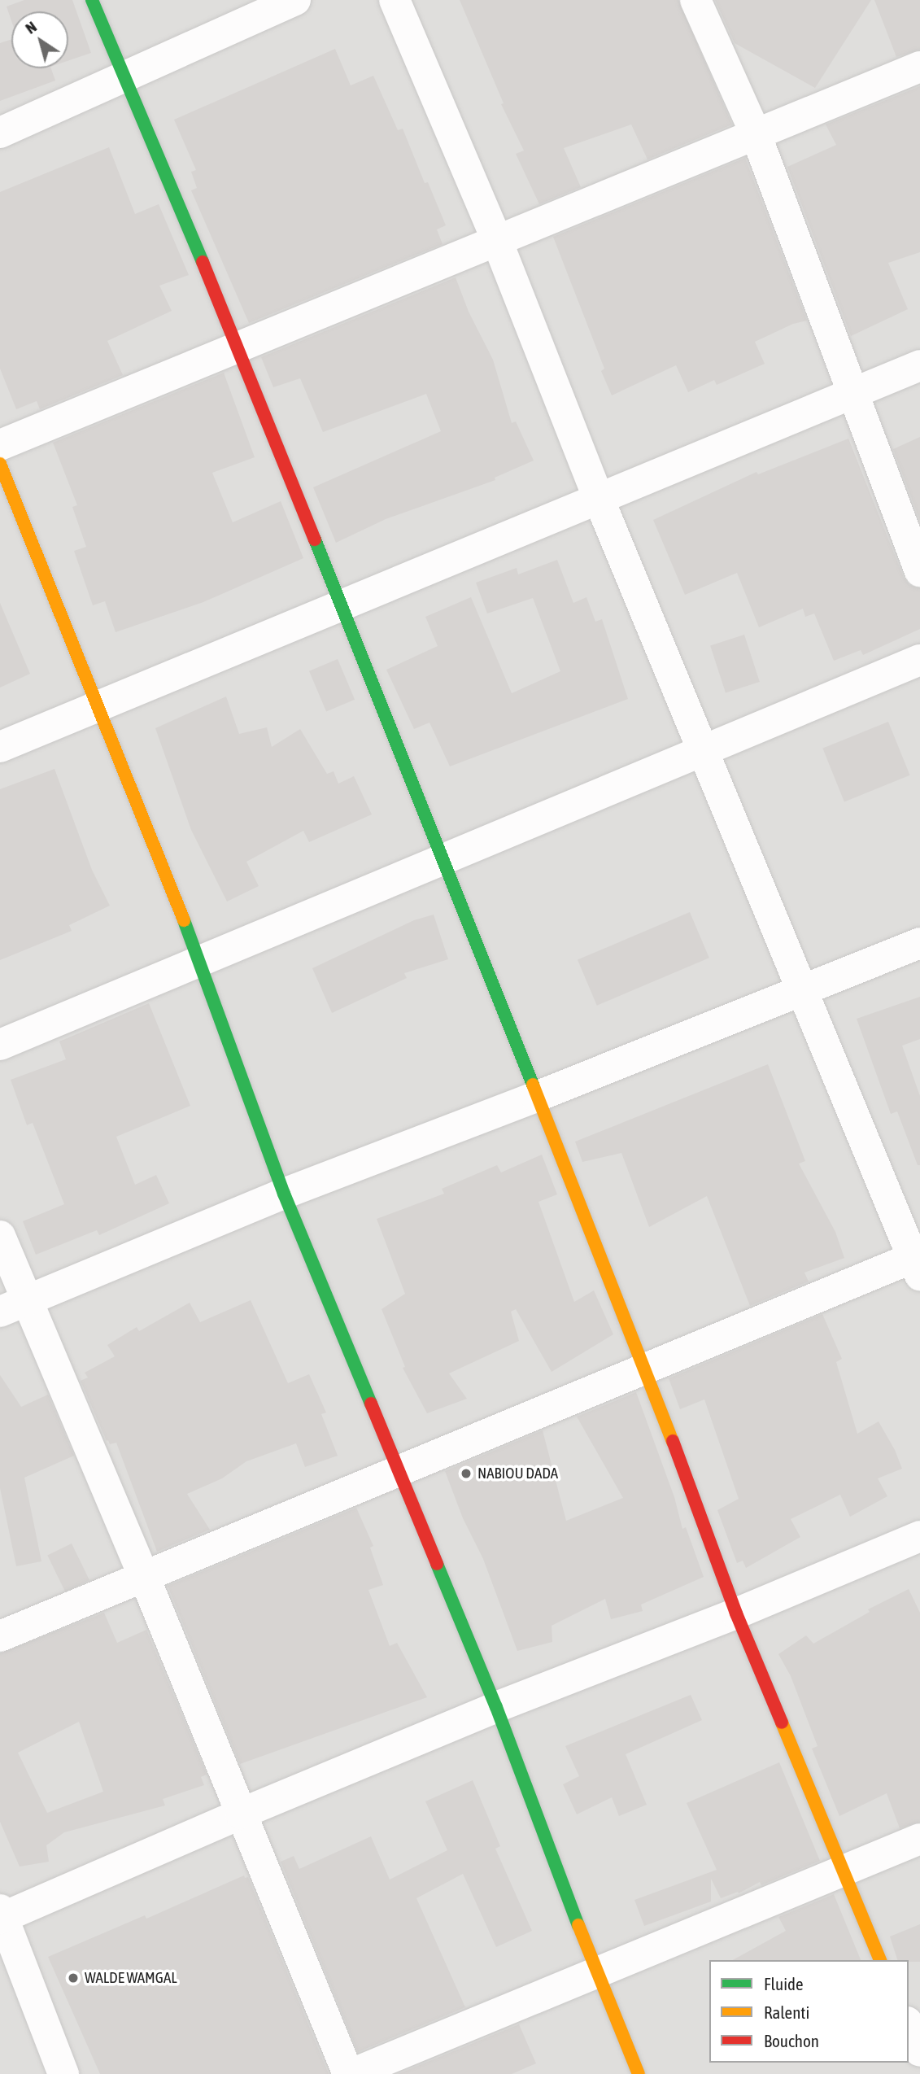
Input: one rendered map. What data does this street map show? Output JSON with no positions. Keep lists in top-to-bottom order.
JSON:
{
  "places": ["NABIOU DADA", "WALDE WAMGAL"],
  "legend": ["Fluide", "Ralenti", "Bouchon"],
  "north": "top left"
}
